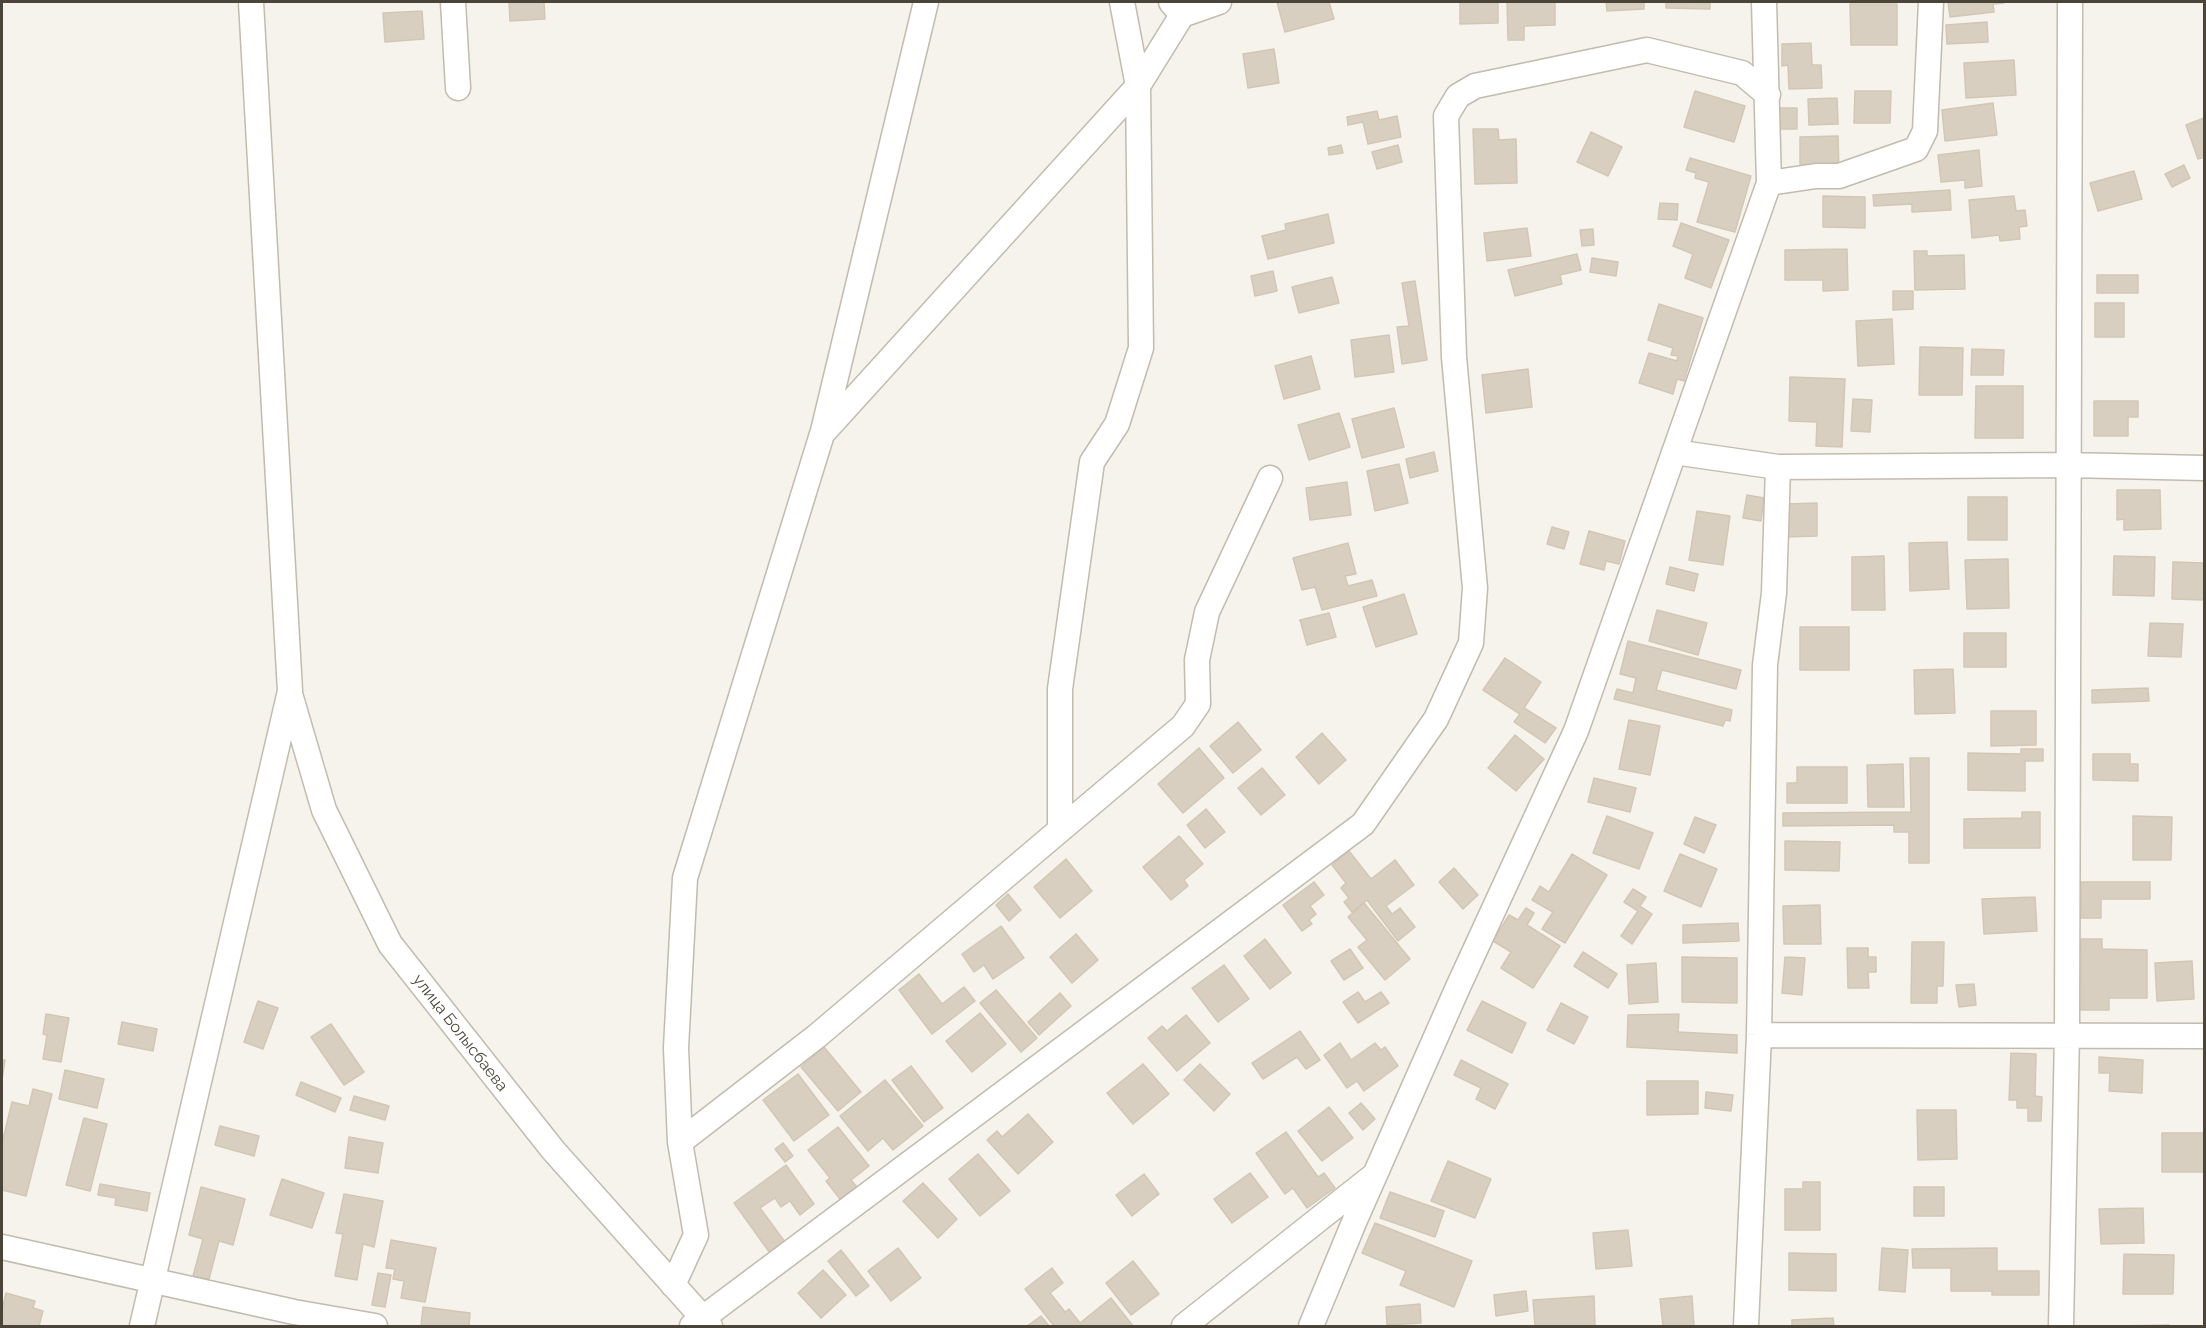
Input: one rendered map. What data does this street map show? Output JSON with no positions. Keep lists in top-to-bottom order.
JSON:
{
  "streets": {
    "street": ["улица Болысбаева"]
  }
}
